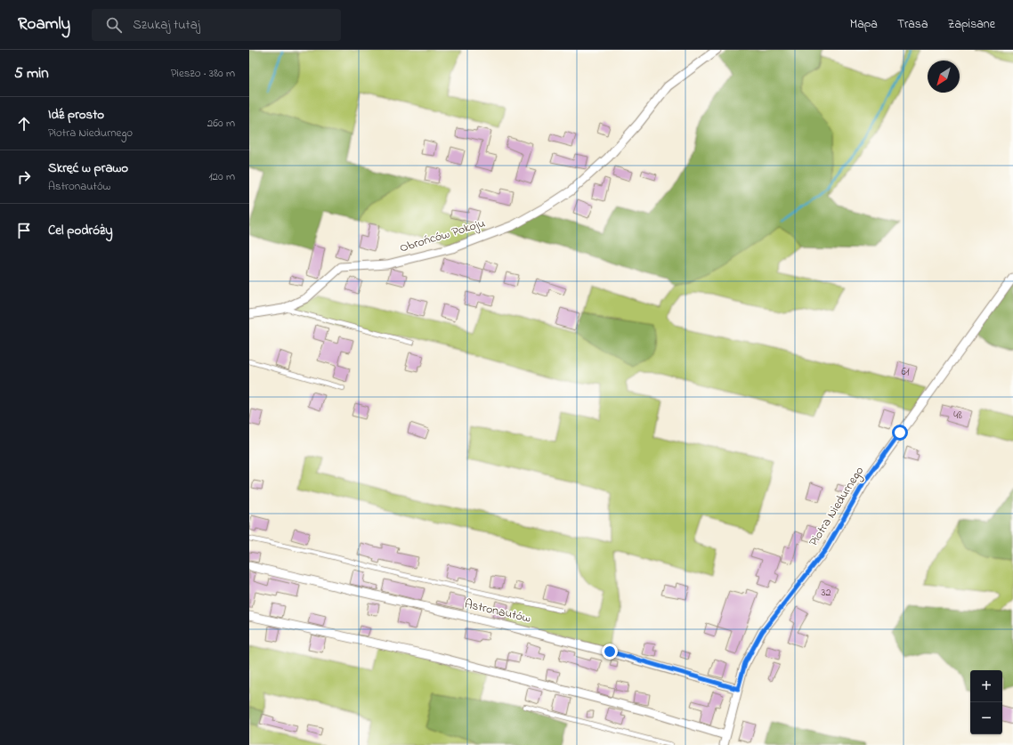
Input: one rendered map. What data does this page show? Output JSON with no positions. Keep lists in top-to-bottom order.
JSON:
{
  "streets": {
    "street": ["Obrońców Pokoju", "Piotra Niedurnego", "Astronautów"]
  },
  "crossings": [
    ["Piotra Niedurnego", "Astronautów"]
  ],
  "house_numbers": ["61", "48", "32"],
  "north": "bottom left",
  "page": {
    "header": "Roamly",
    "search": "Szukaj tutaj",
    "nav": ["Mapa", "Trasa", "Zapisane"],
    "heading": ["5 min", "Pieszo · 380 m"],
    "list": [
      ["Idź prosto", "Piotra Niedurnego", "260 m"],
      ["Skręć w prawo", "Astronautów", "120 m"],
      "Cel podróży"
    ],
    "map_buttons": ["+", "−"]
  }
}
